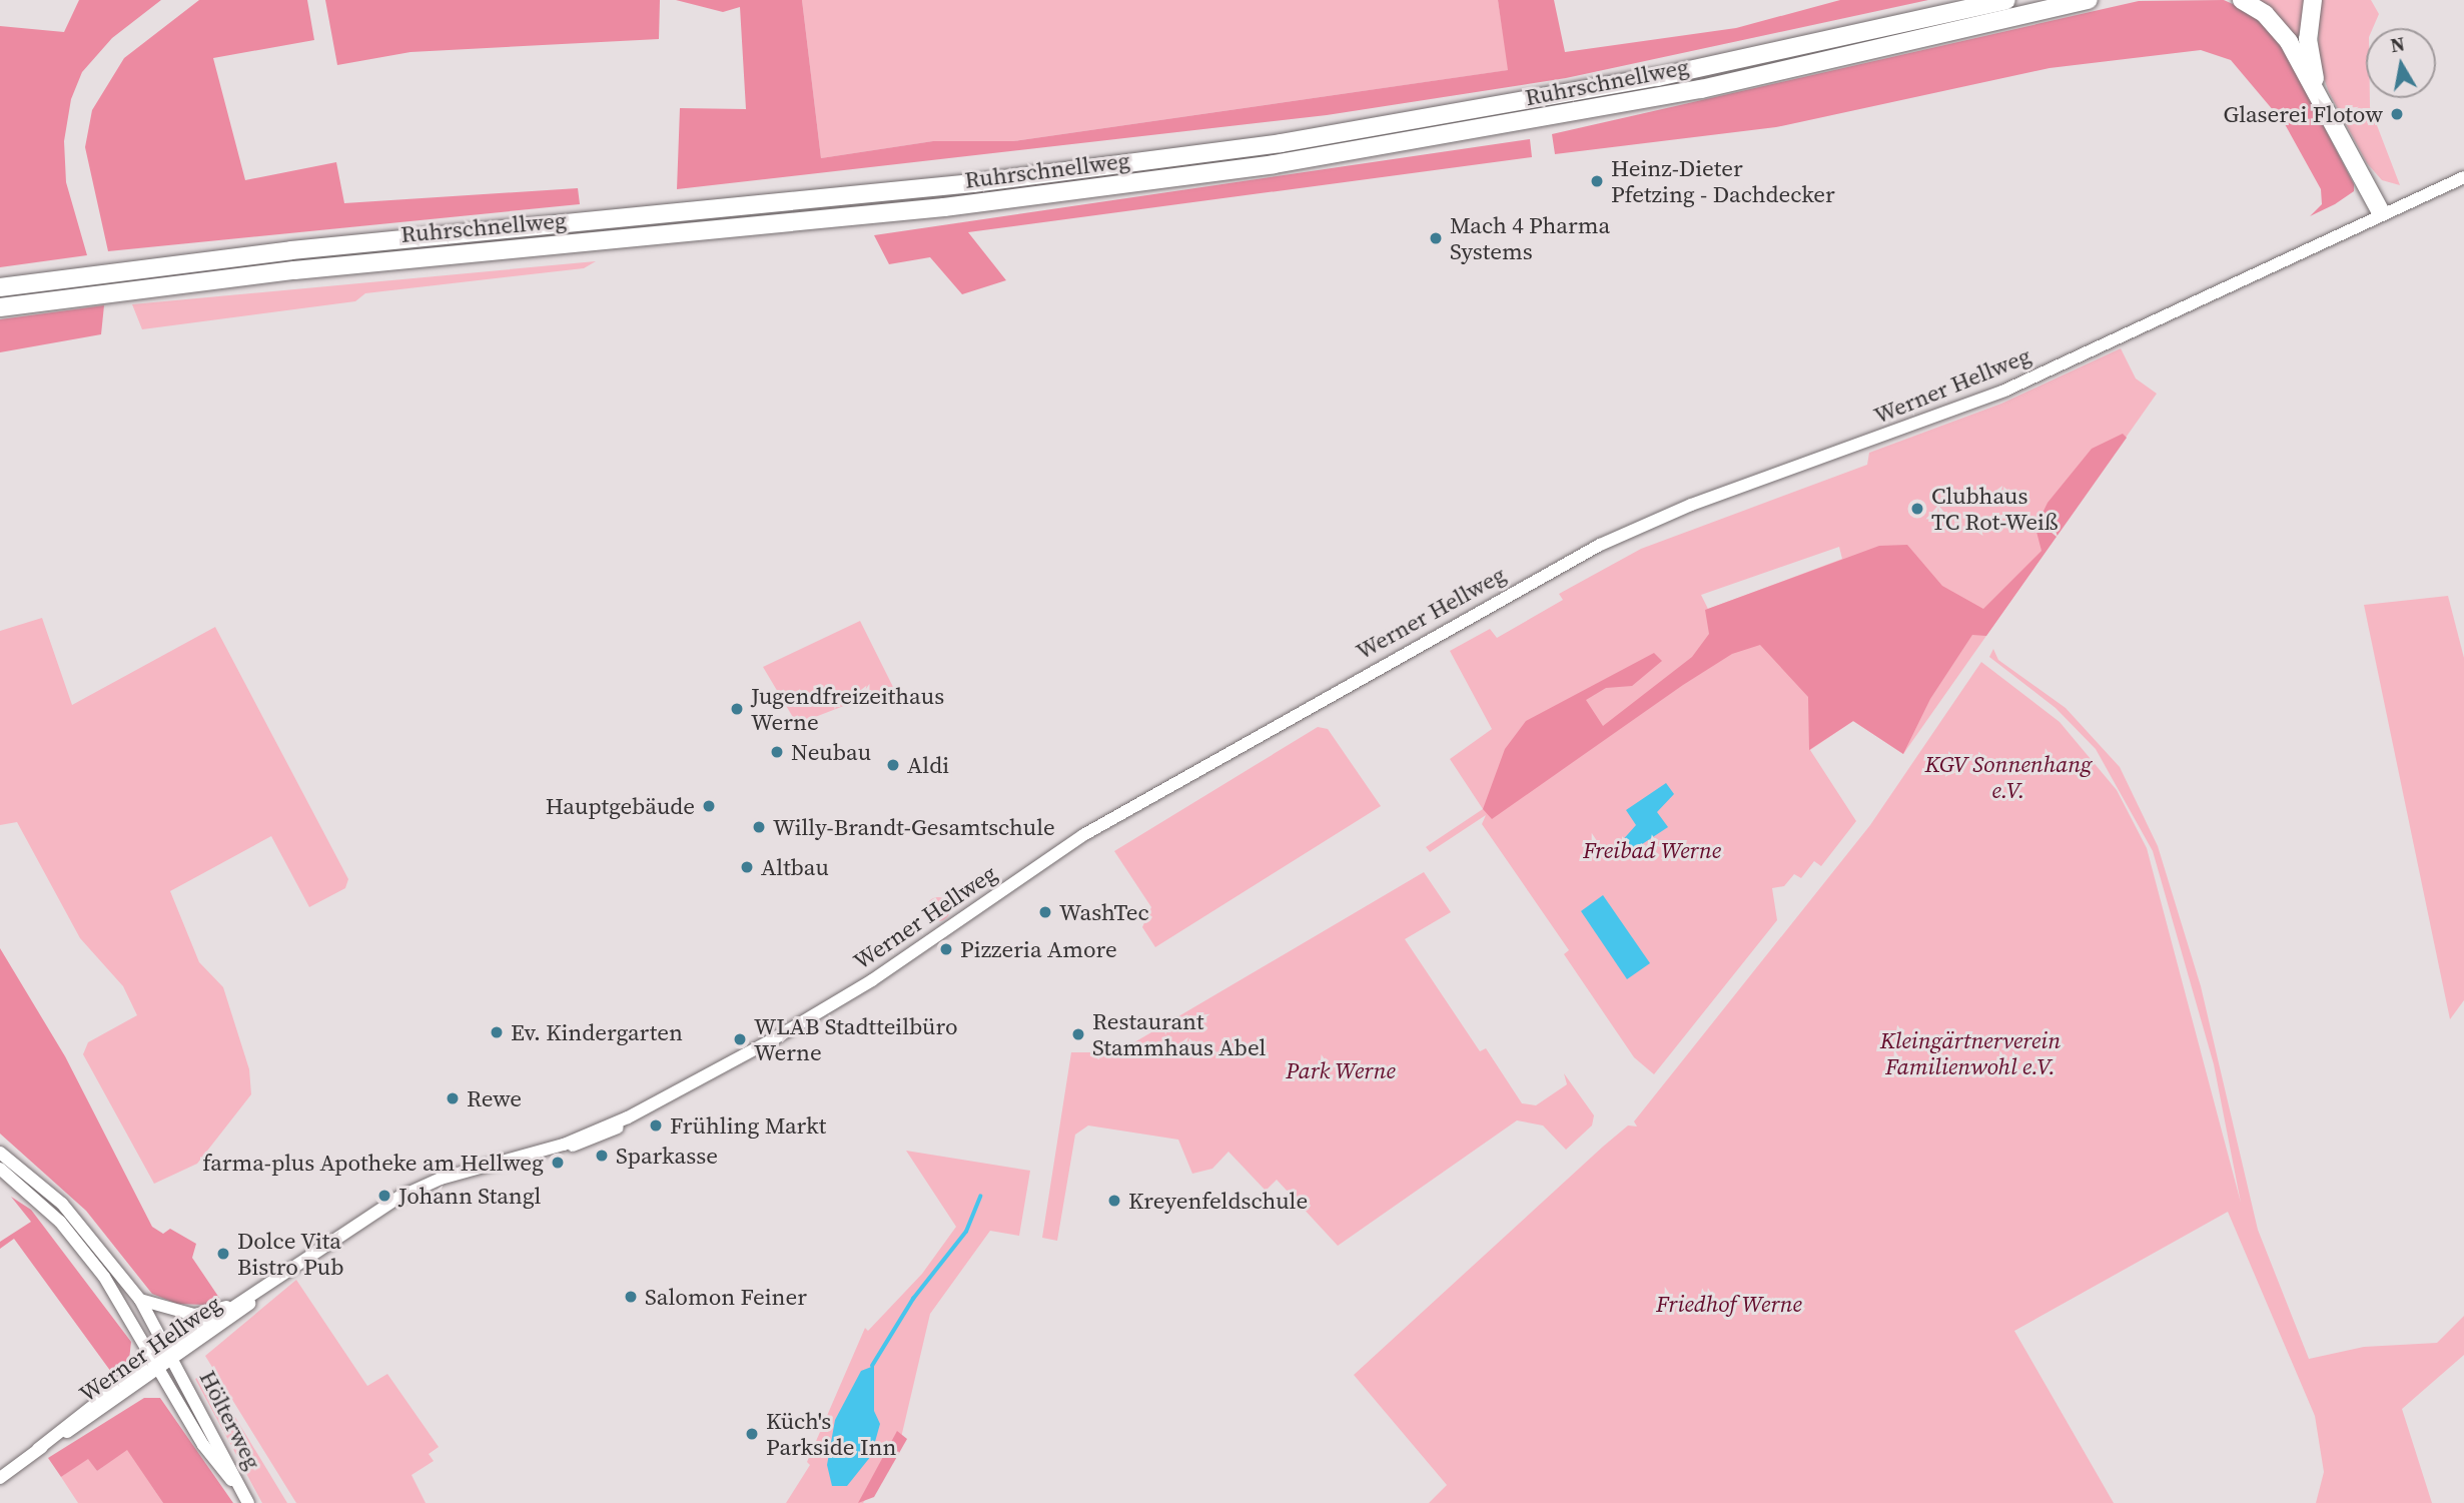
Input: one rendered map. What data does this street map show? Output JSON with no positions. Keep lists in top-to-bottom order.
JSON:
{
  "streets": {
    "highway": ["Ruhrschnellweg"],
    "main road": ["Werner Hellweg", "Hölterweg"]
  },
  "crossings": [
    ["Werner Hellweg", "Hölterweg"]
  ],
  "parks": [
    "KGV Sonnenhang e.V.",
    "Freibad Werne",
    "Kleingärtnerverein Familienwohl e.V.",
    "Park Werne",
    "Friedhof Werne"
  ],
  "places": [
    "Glaserei Flotow",
    "Heinz-Dieter Pfetzing - Dachdecker",
    "Mach 4 Pharma Systems",
    "Clubhaus TC Rot-Weiß",
    "Jugendfreizeithaus Werne",
    "Neubau",
    "Aldi",
    "Hauptgebäude",
    "Willy-Brandt-Gesamtschule",
    "Altbau",
    "WashTec",
    "Pizzeria Amore",
    "Ev. Kindergarten",
    "Restaurant Stammhaus Abel",
    "WLAB Stadtteilbüro Werne",
    "Rewe",
    "Frühling Markt",
    "Sparkasse",
    "farma-plus Apotheke am Hellweg",
    "Johann Stangl",
    "Kreyenfeldschule",
    "Dolce Vita Bistro Pub",
    "Salomon Feiner",
    "Küch's Parkside Inn"
  ],
  "north": "top"
}
